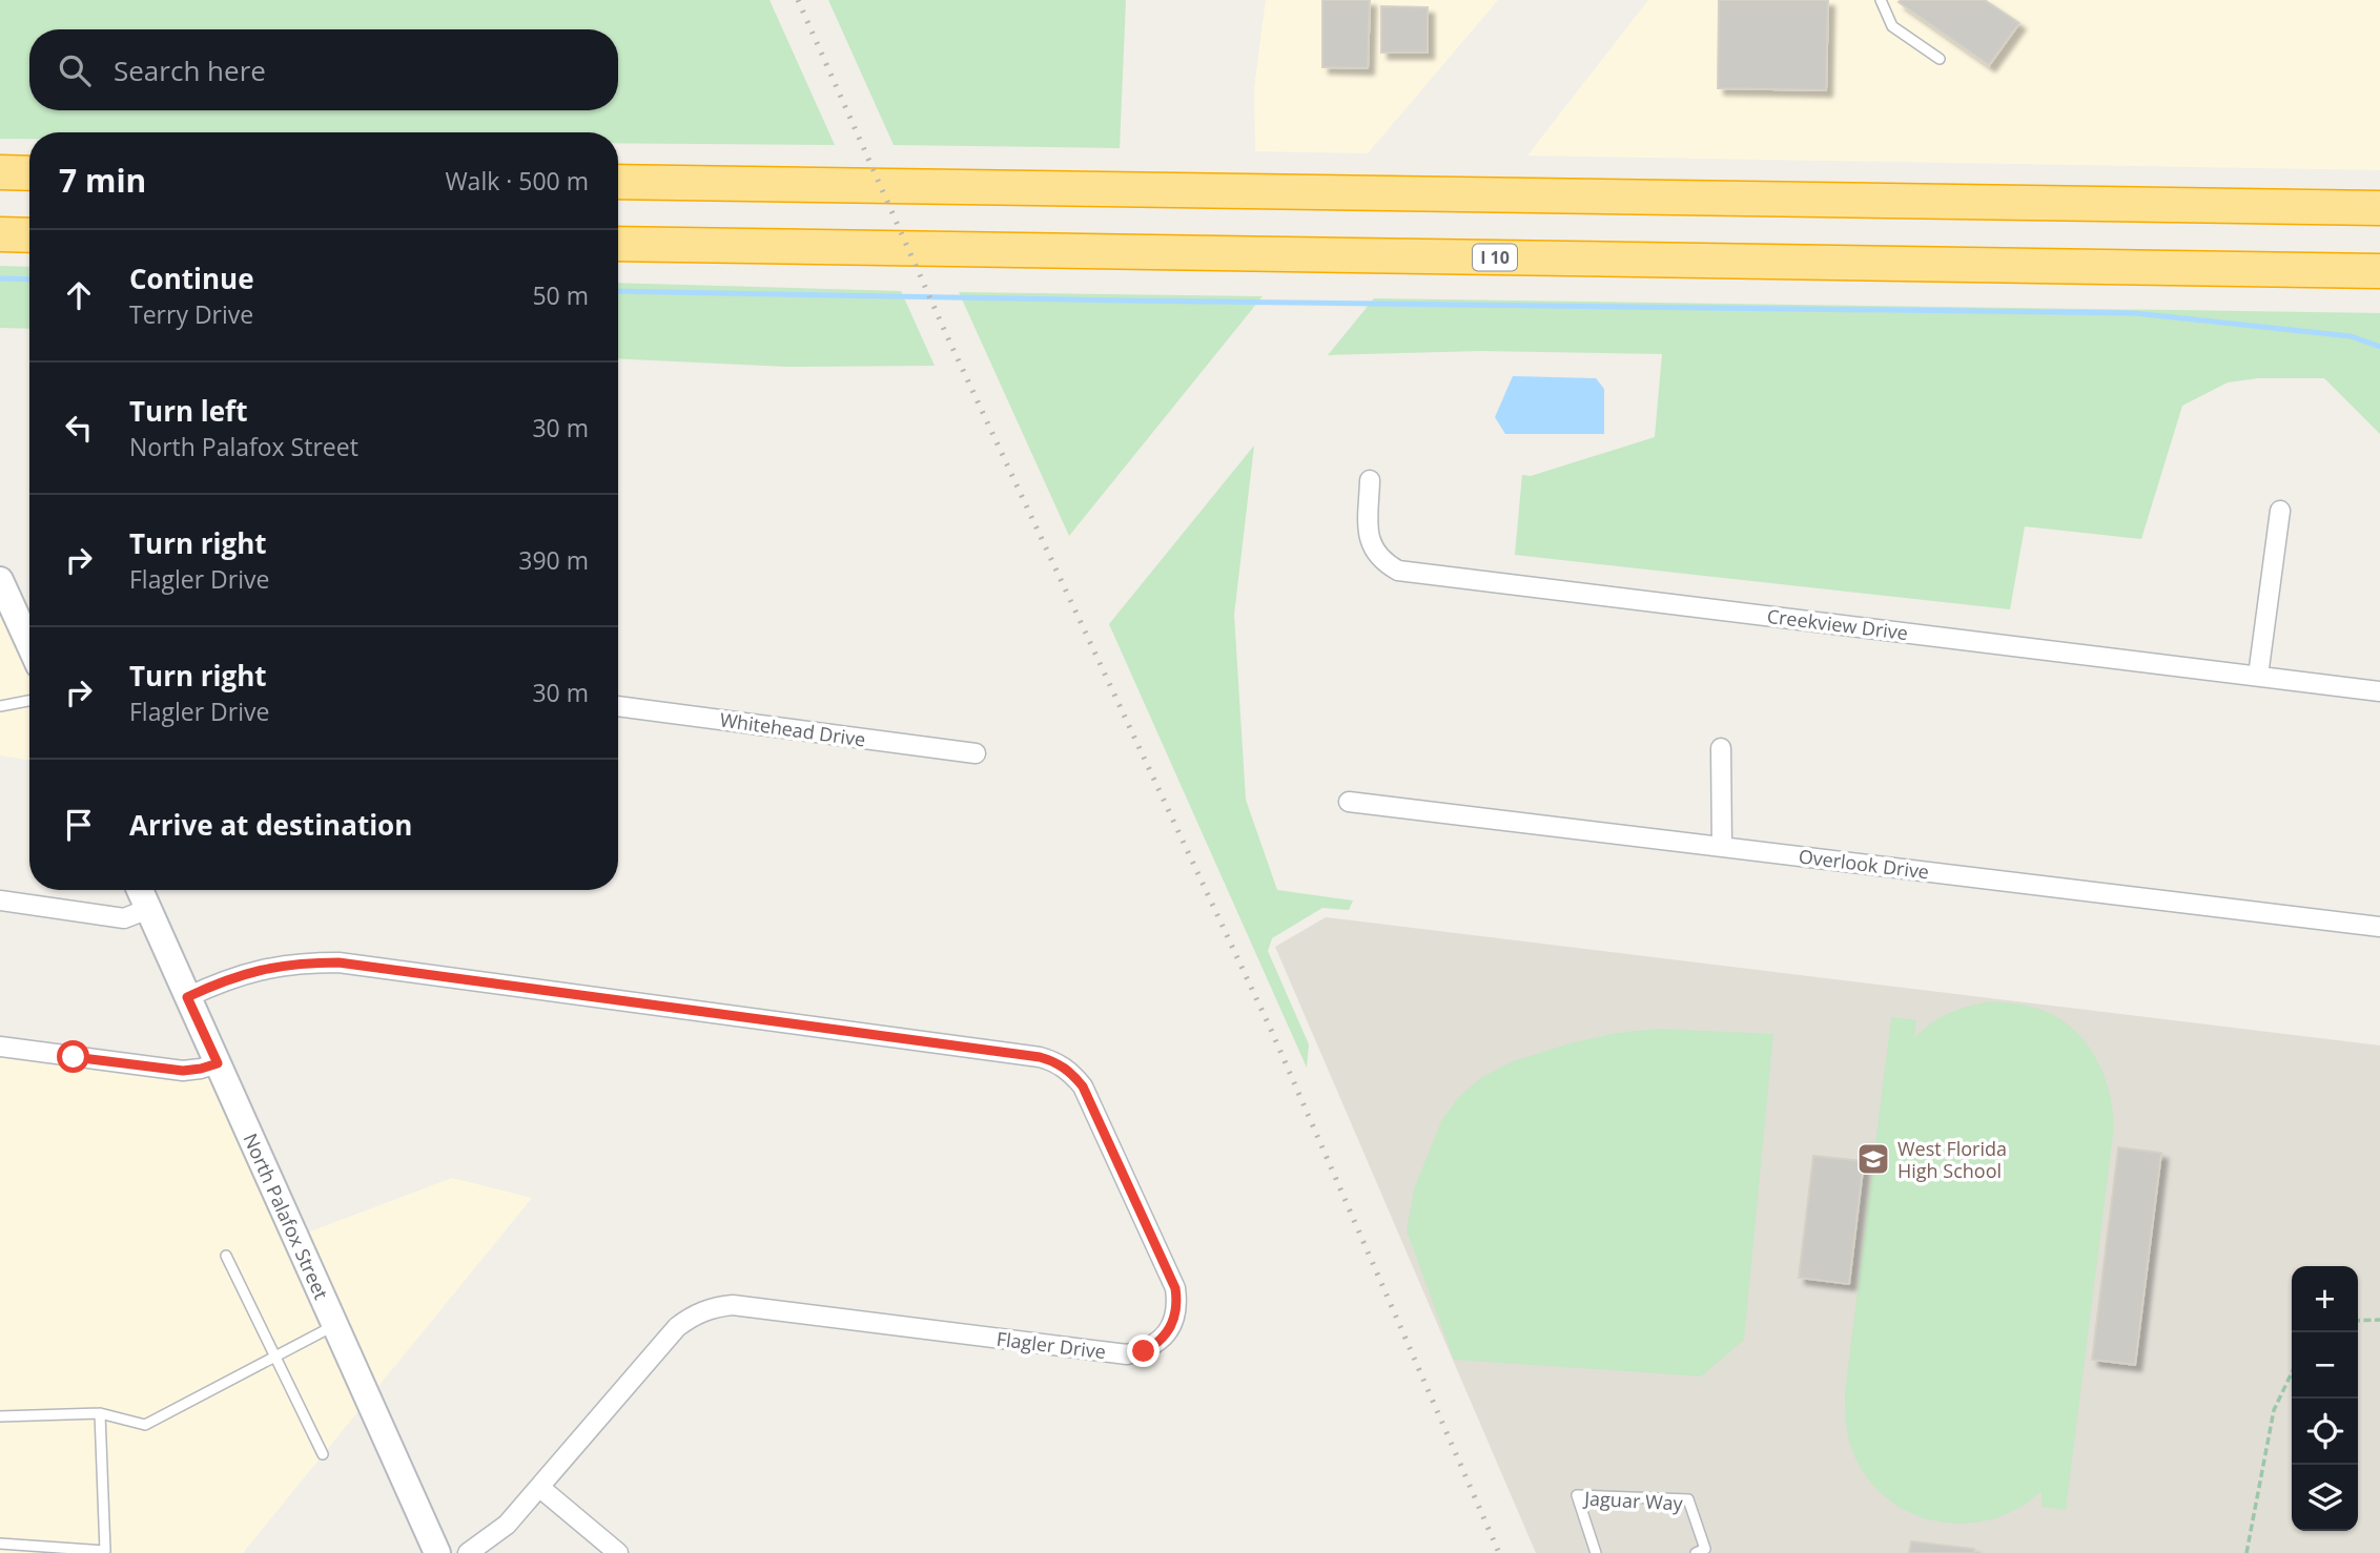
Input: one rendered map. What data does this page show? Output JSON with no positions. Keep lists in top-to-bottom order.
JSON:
{
  "streets": {
    "highway": ["I 10"],
    "main road": ["North Palafox Street"],
    "street": [
      "Creekview Drive",
      "Whitehead Drive",
      "Overlook Drive",
      "Flagler Drive"
    ],
    "lane": ["Jaguar Way"]
  },
  "crossings": [
    ["North Palafox Street", "Flagler Drive"]
  ],
  "places": {
    "school or university": ["West Florida High School"]
  },
  "page": {
    "search": "Search here",
    "heading": ["7 min", "Walk · 500 m"],
    "list": [
      ["Continue", "Terry Drive", "50 m"],
      ["Turn left", "North Palafox Street", "30 m"],
      ["Turn right", "Flagler Drive", "390 m"],
      ["Turn right", "Flagler Drive", "30 m"],
      "Arrive at destination"
    ],
    "map_buttons": ["+", "−"]
  }
}
